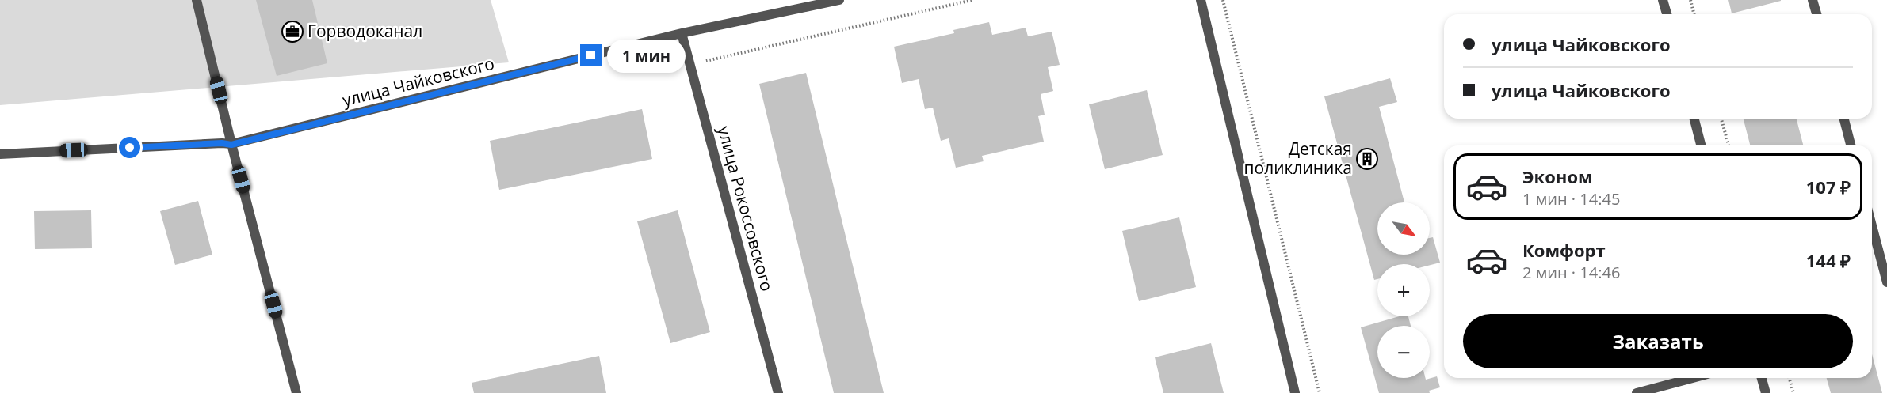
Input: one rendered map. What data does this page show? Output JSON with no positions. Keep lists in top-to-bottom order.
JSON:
{
  "streets": {
    "street": ["улица Чайковского", "улица Рокоссовского"]
  },
  "crossings": [
    ["улица Чайковского", "улица Рокоссовского"]
  ],
  "places": {
    "office": ["Горводоканал"],
    "building": ["Детская поликлиника"]
  },
  "north": "bottom right",
  "page": {
    "banner": ["улица Чайковского", "улица Чайковского"],
    "bubble": "1 мин",
    "list": [
      {
        "name": "Эконом",
        "note": "1 мин · 14:45",
        "value": "107 ₽"
      },
      {
        "name": "Комфорт",
        "note": "2 мин · 14:46",
        "value": "144 ₽"
      }
    ],
    "map_buttons": ["+", "−"],
    "buttons": "Заказать"
  }
}
